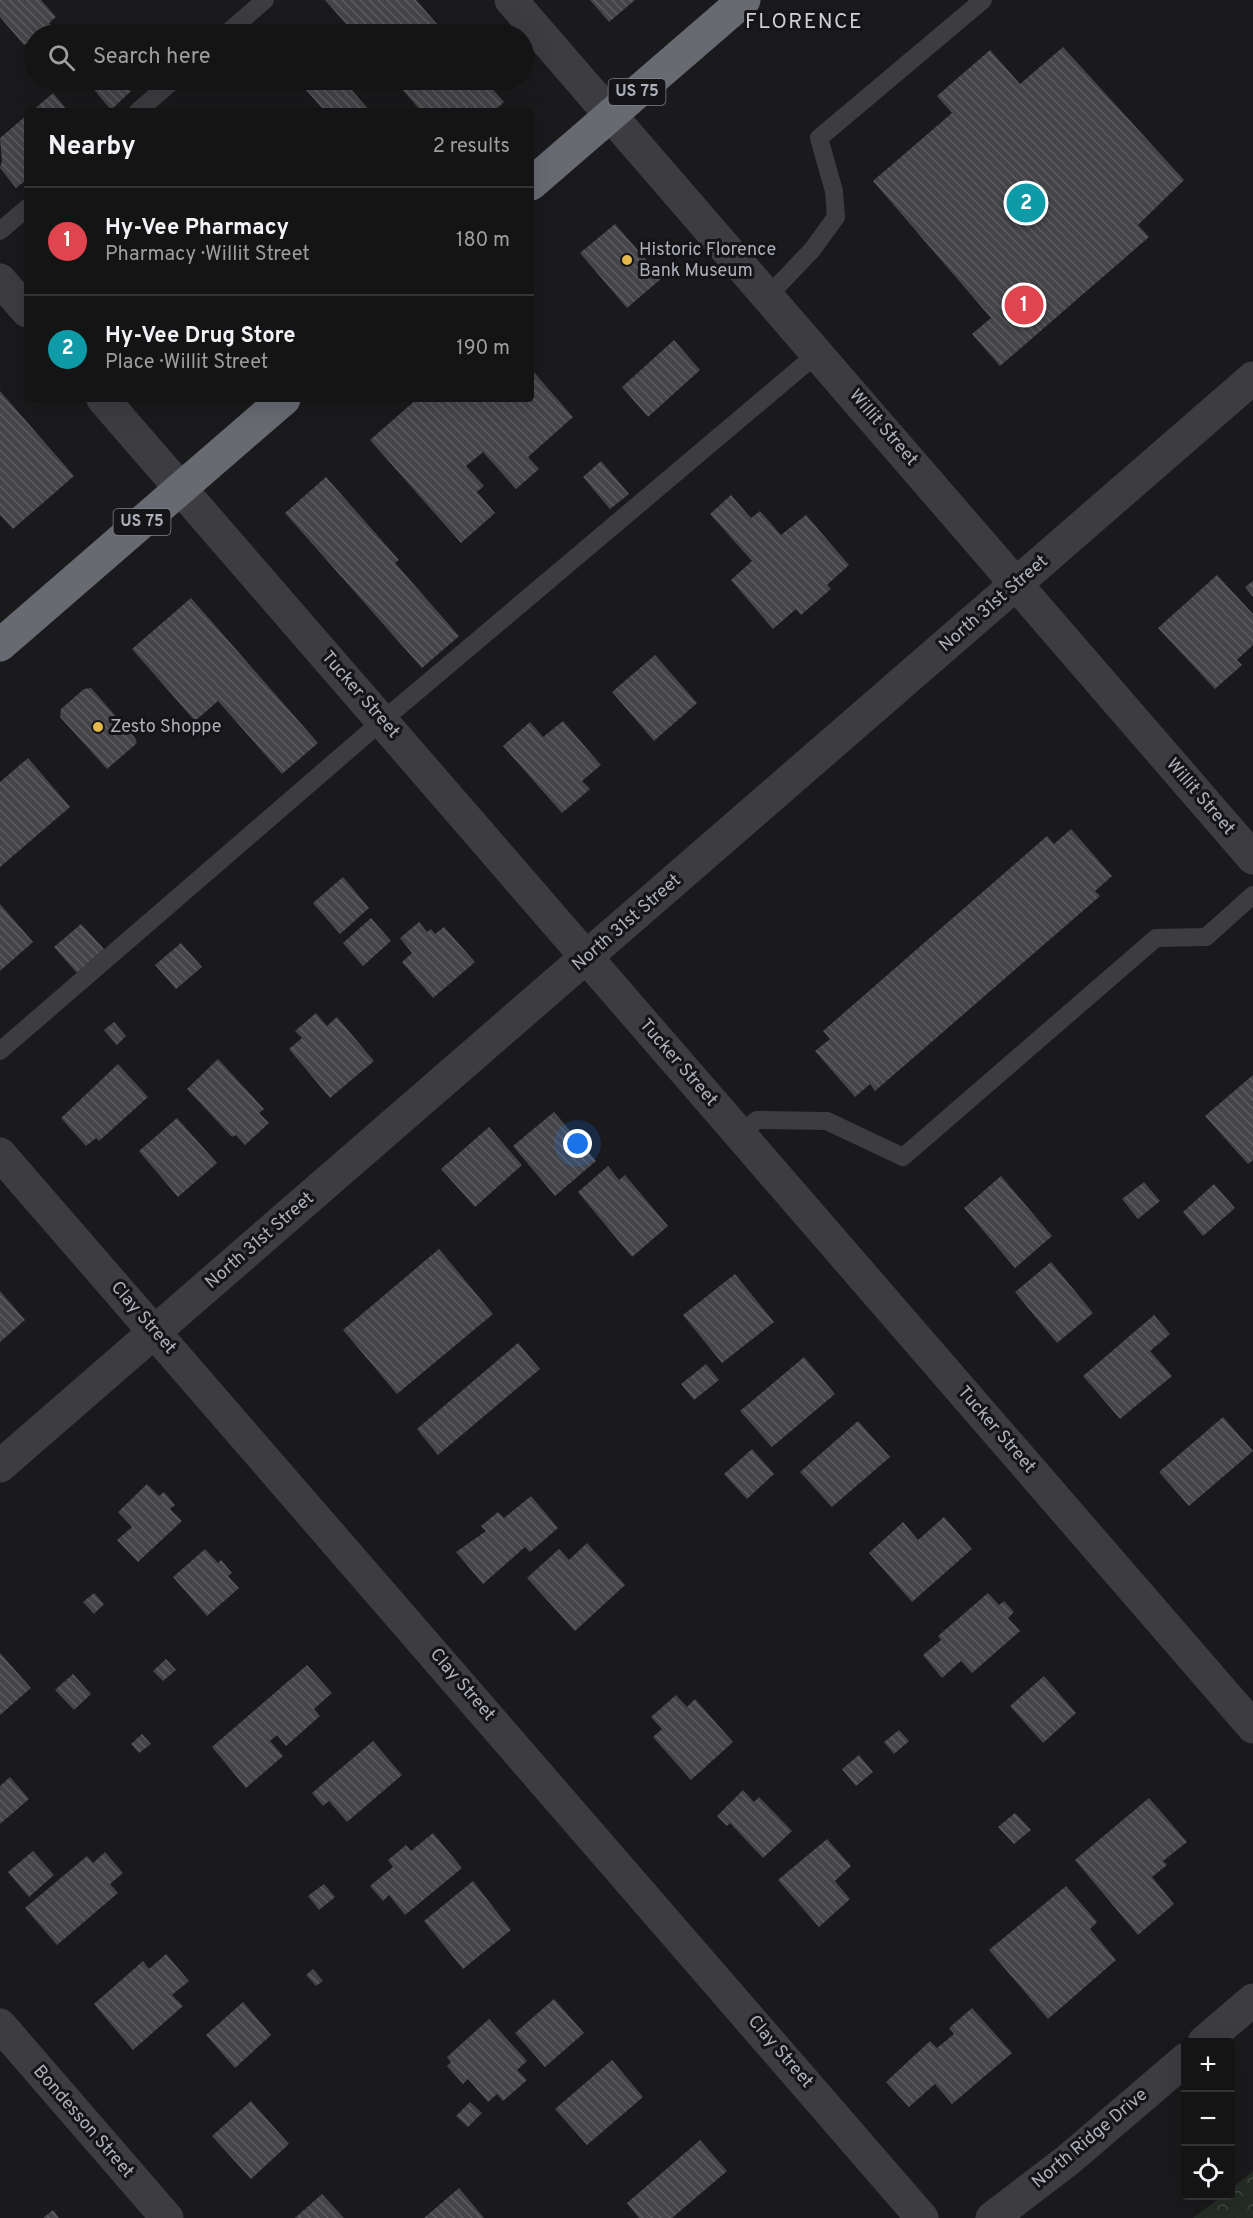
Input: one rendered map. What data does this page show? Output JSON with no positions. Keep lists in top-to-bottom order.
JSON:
{
  "streets": {
    "highway": ["US 75"],
    "street": [
      "Willit Street",
      "North 31st Street",
      "Tucker Street",
      "Clay Street",
      "Bondesson Street",
      "North Ridge Drive"
    ]
  },
  "crossings": [
    ["US 75", "Willit Street"],
    ["US 75", "Tucker Street"],
    ["Willit Street", "North 31st Street"],
    ["North 31st Street", "Tucker Street"],
    ["North 31st Street", "Clay Street"]
  ],
  "districts": ["FLORENCE"],
  "places": ["Historic Florence Bank Museum", "Zesto Shoppe"],
  "page": {
    "search": "Search here",
    "heading": ["Nearby", "2 results"],
    "pins": ["2", "1"],
    "list": [
      {
        "mark": "1",
        "name": "Hy-Vee Pharmacy",
        "note": "Pharmacy · Willit Street",
        "value": "180 m"
      },
      {
        "mark": "2",
        "name": "Hy-Vee Drug Store",
        "note": "Place · Willit Street",
        "value": "190 m"
      }
    ],
    "map_buttons": ["+", "−"]
  }
}
